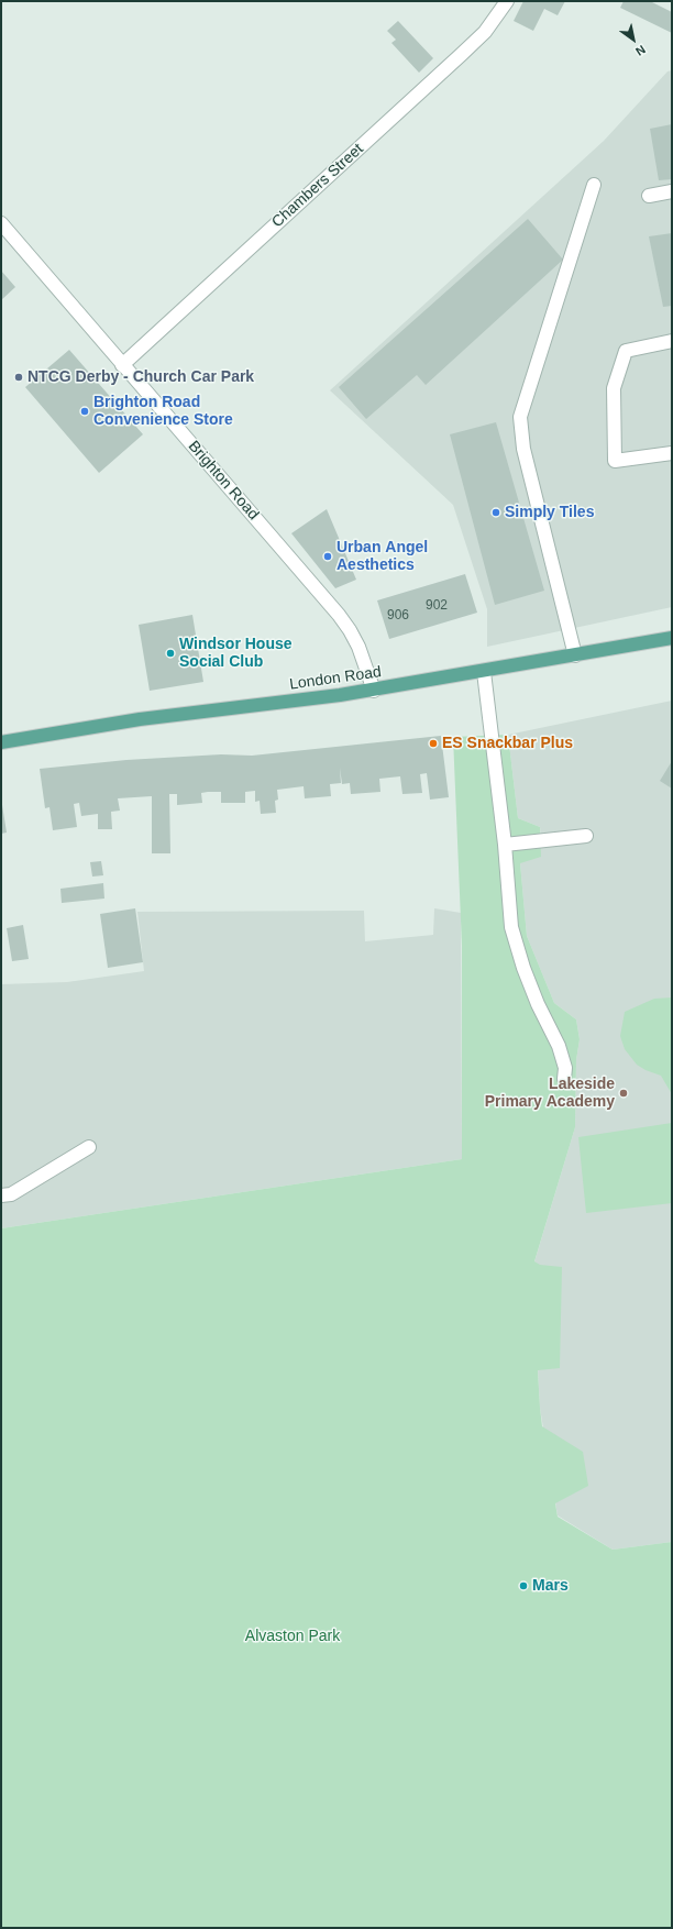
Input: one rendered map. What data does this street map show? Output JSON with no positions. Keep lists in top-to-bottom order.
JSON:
{
  "streets": {
    "main road": ["London Road"],
    "street": ["Chambers Street", "Brighton Road"]
  },
  "crossings": [
    ["Chambers Street", "Brighton Road"],
    ["Brighton Road", "London Road"]
  ],
  "parks": ["Alvaston Park"],
  "places": [
    "NTCG Derby - Church Car Park",
    "Brighton Road Convenience Store",
    "Simply Tiles",
    "Urban Angel Aesthetics",
    "Windsor House Social Club",
    "ES Snackbar Plus",
    "Lakeside Primary Academy",
    "Mars"
  ],
  "house_numbers": ["902", "906"],
  "north": "bottom right"
}
